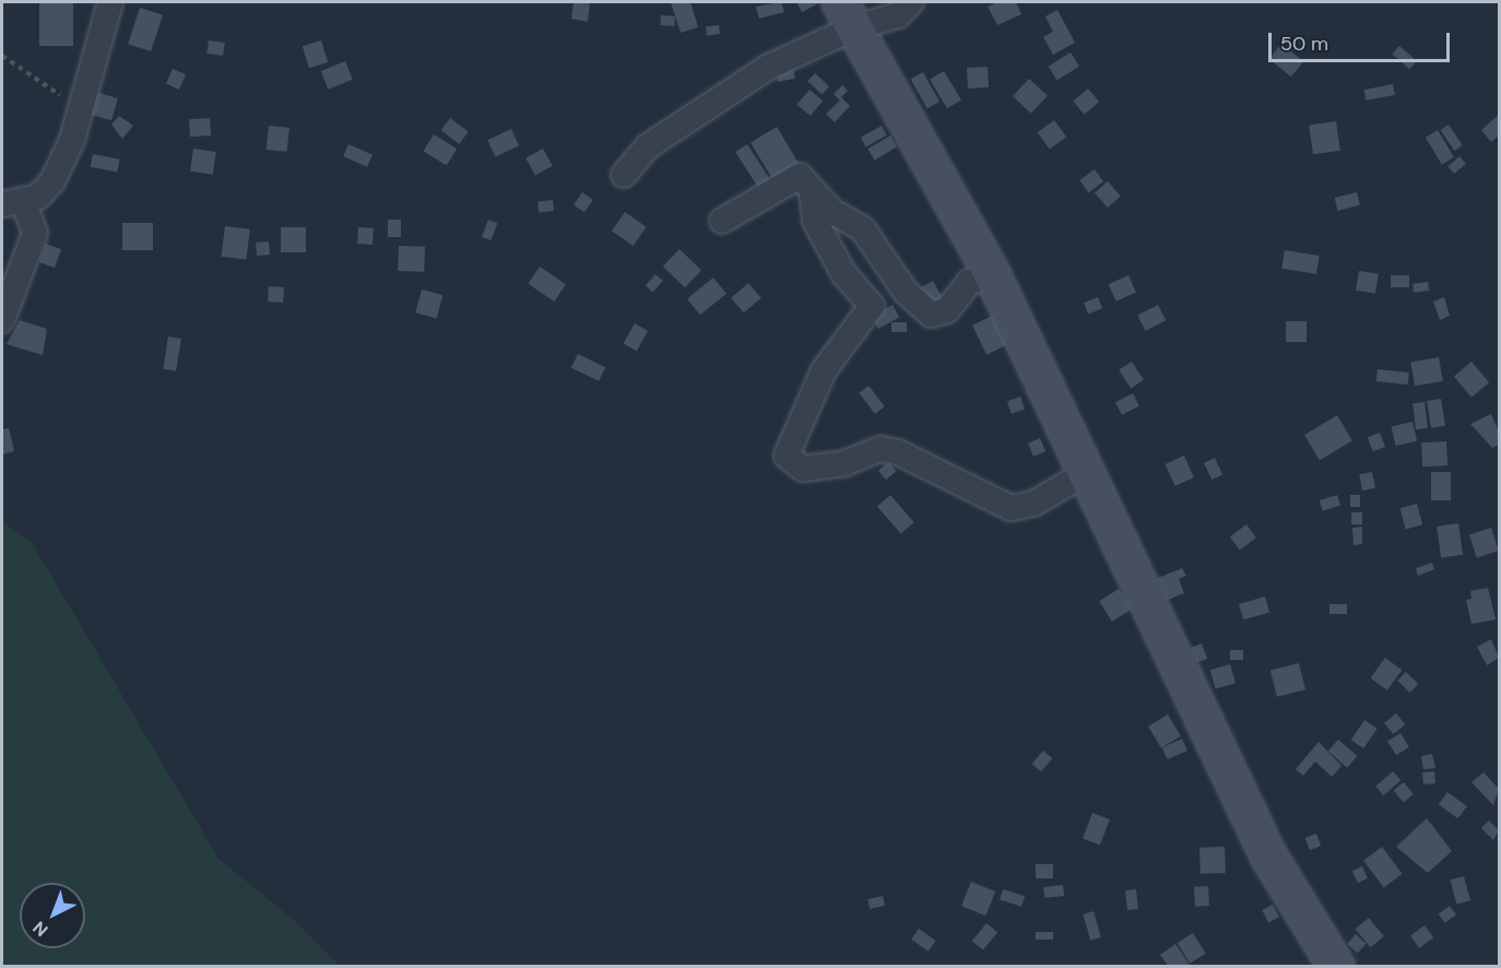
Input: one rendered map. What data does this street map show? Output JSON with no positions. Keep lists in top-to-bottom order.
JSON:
{
  "scale_bar": "50 m",
  "north": "bottom left"
}
